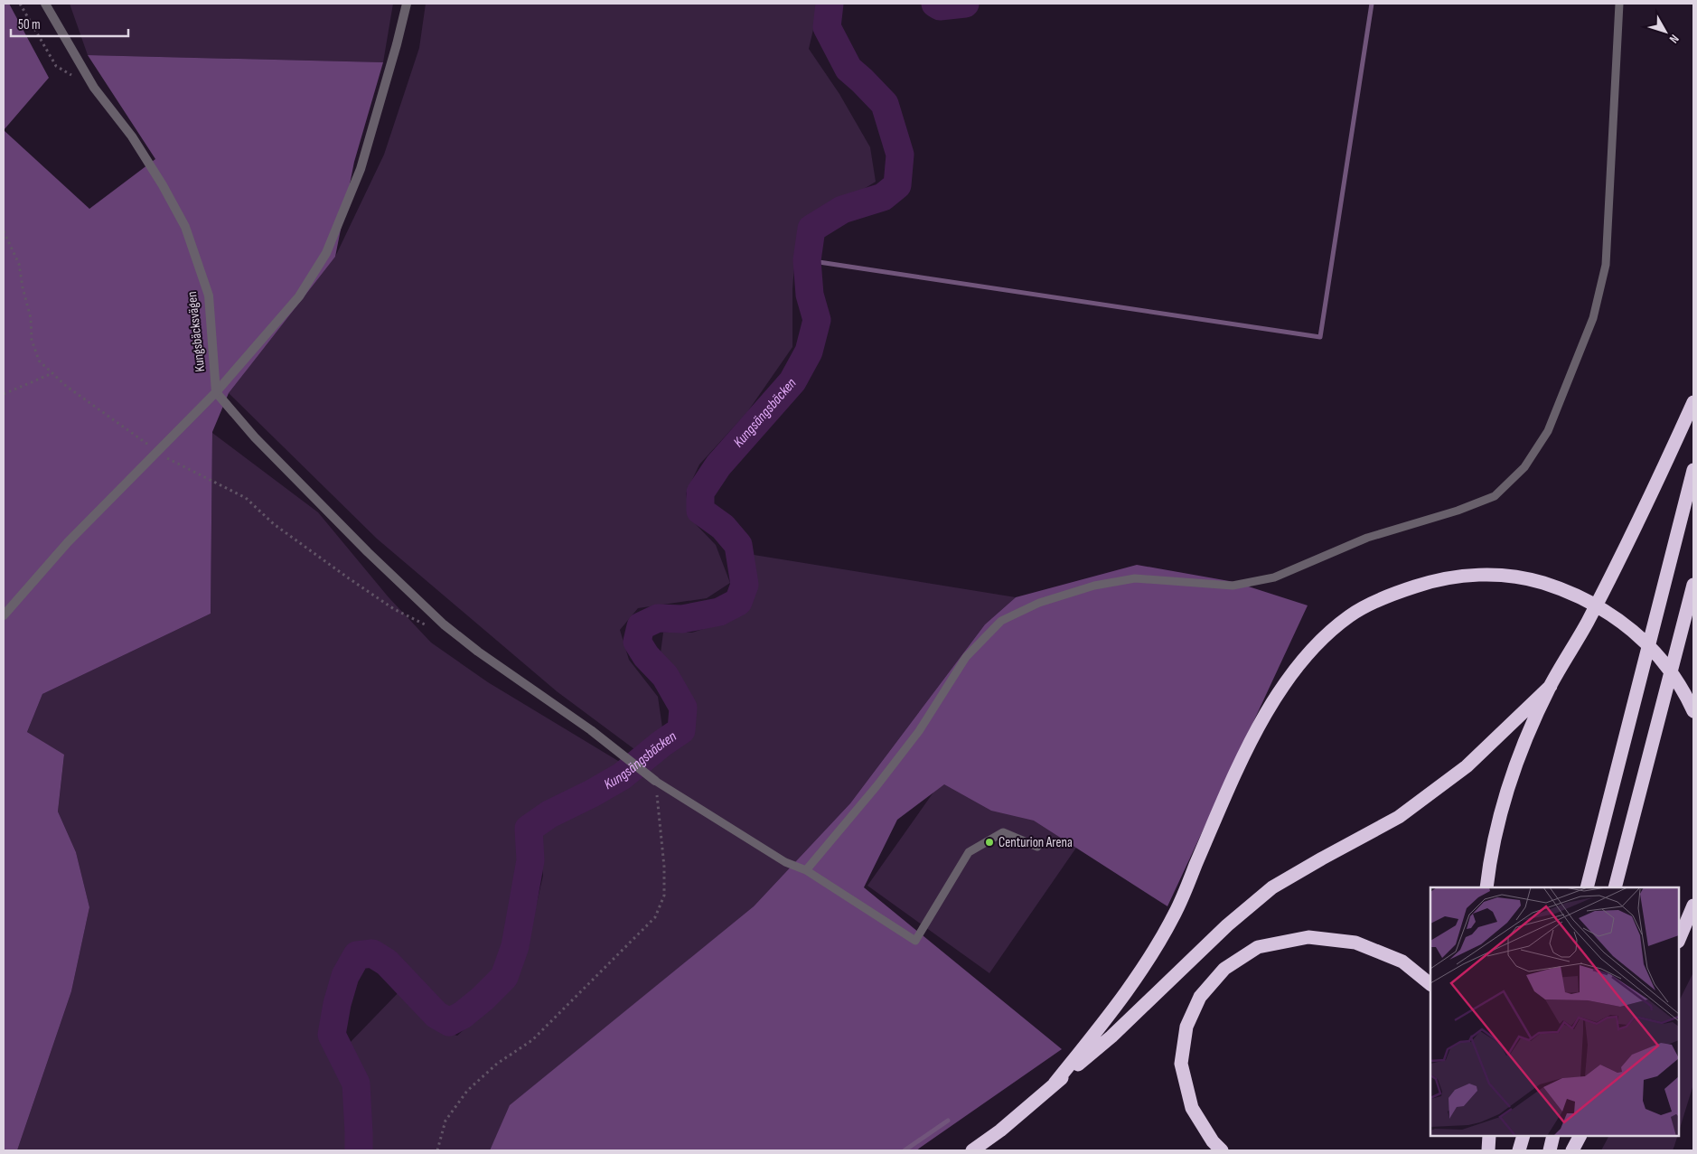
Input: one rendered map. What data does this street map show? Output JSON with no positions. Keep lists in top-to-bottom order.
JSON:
{
  "streets": {
    "street": ["Kungsbäcksvägen"]
  },
  "water": ["Kungsängsbäcken"],
  "places": ["Centurion Arena"],
  "scale_bar": "50 m",
  "north": "bottom right"
}
